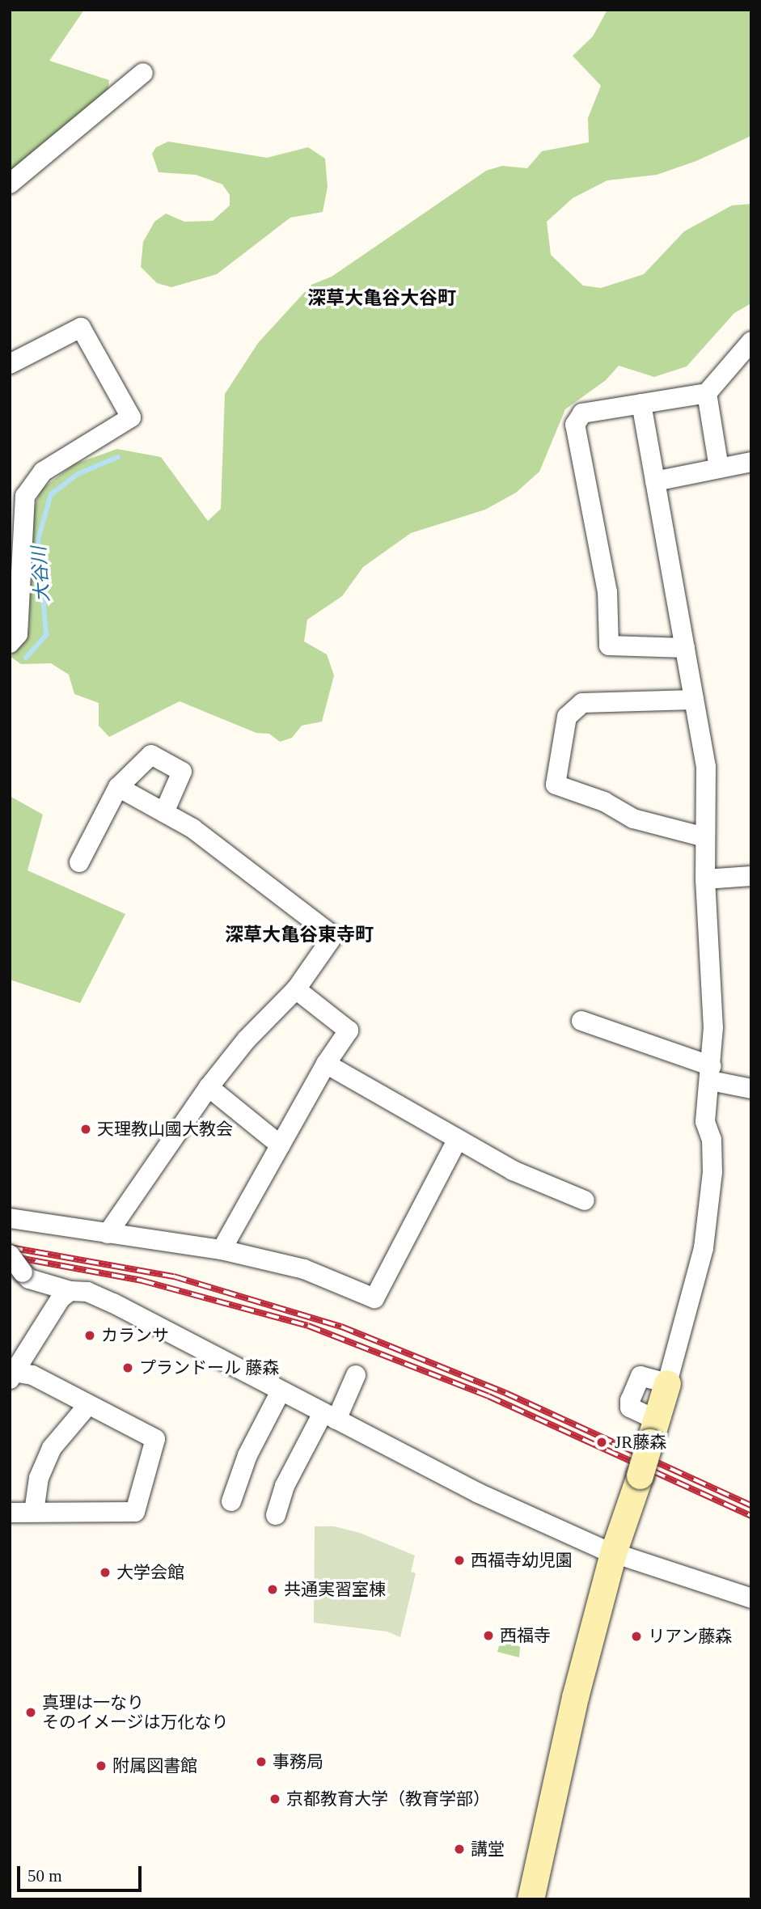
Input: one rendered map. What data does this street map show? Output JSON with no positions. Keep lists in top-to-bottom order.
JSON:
{
  "districts": ["深草大亀谷大谷町", "深草大亀谷東寺町"],
  "water": ["大谷川"],
  "places": [
    "天理教山國大教会",
    "カランサ",
    "プランドール 藤森",
    "JR藤森",
    "西福寺幼児園",
    "大学会館",
    "共通実習室棟",
    "西福寺",
    "リアン藤森",
    "真理は一なり そのイメージは万化なり",
    "事務局",
    "附属図書館",
    "京都教育大学（教育学部）",
    "講堂"
  ],
  "scale_bar": "50 m"
}
